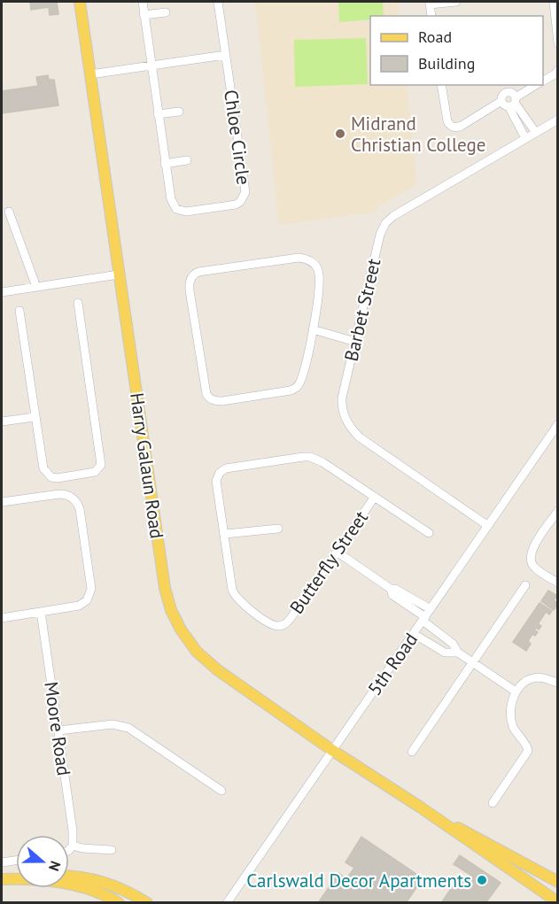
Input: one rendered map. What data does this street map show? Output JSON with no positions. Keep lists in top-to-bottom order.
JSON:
{
  "streets": {
    "main road": ["Harry Galaun Road"],
    "street": [
      "Chloe Circle",
      "Barbet Street",
      "Butterfly Street",
      "5th Road",
      "Moore Road"
    ]
  },
  "crossings": [
    ["Barbet Street", "5th Road"],
    ["Harry Galaun Road", "5th Road"]
  ],
  "places": ["Midrand Christian College", "Carlswald Decor Apartments"],
  "legend": ["Road", "Building"],
  "north": "right"
}
